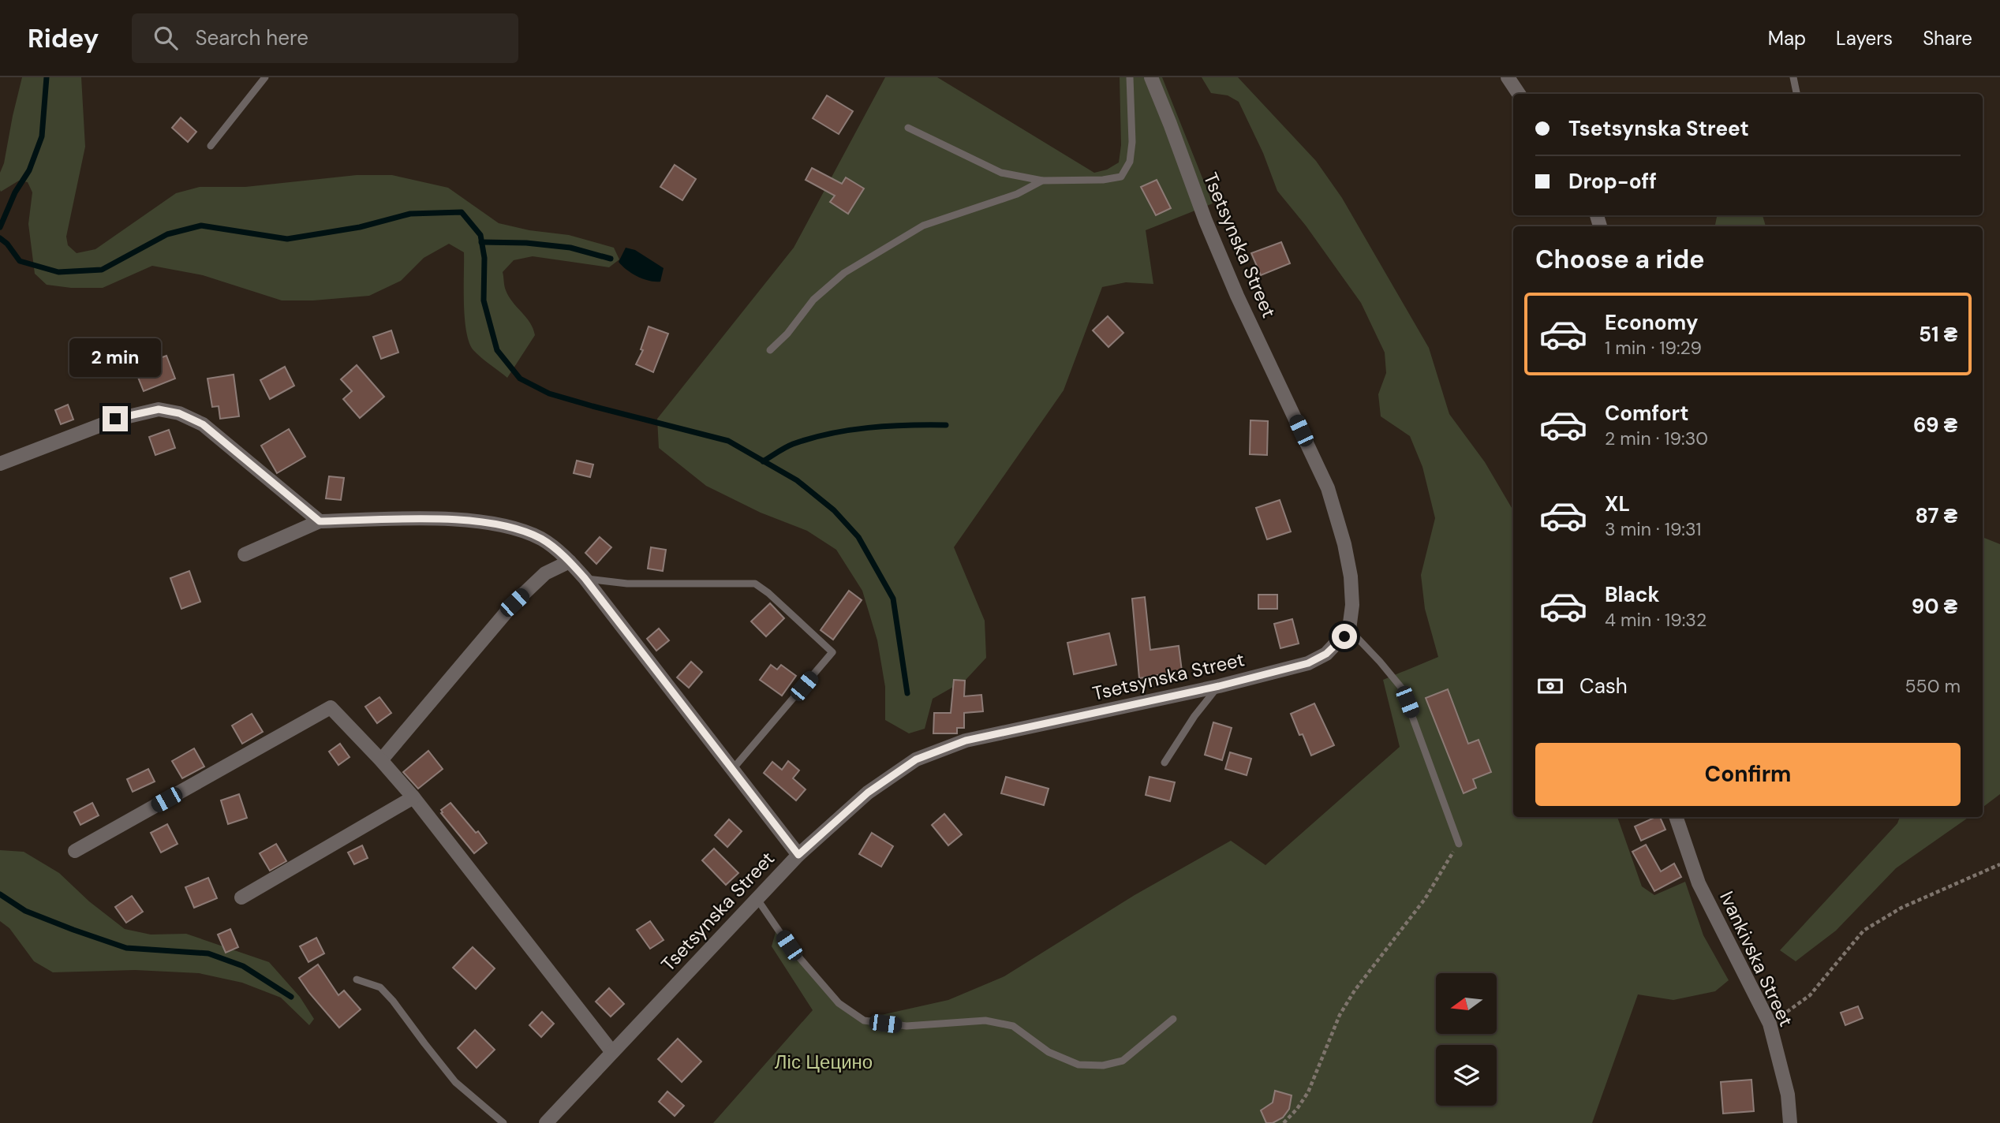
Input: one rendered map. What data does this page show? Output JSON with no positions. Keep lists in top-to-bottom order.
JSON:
{
  "streets": {
    "street": ["Tsetsynska Street", "Ivankivska Street"]
  },
  "parks": ["Ліс Цецино"],
  "north": "left",
  "page": {
    "header": "Ridey",
    "search": "Search here",
    "nav": ["Map", "Layers", "Share"],
    "banner": ["Tsetsynska Street", "Drop-off"],
    "heading": "Choose a ride",
    "list": [
      {
        "name": "Economy",
        "note": "1 min · 19:29",
        "value": "51 ₴"
      },
      {
        "name": "Comfort",
        "note": "2 min · 19:30",
        "value": "69 ₴"
      },
      {
        "name": "XL",
        "note": "3 min · 19:31",
        "value": "87 ₴"
      },
      {
        "name": "Black",
        "note": "4 min · 19:32",
        "value": "90 ₴"
      }
    ],
    "bubble": "2 min",
    "pay": ["Cash", "550 m"],
    "buttons": "Confirm"
  }
}
